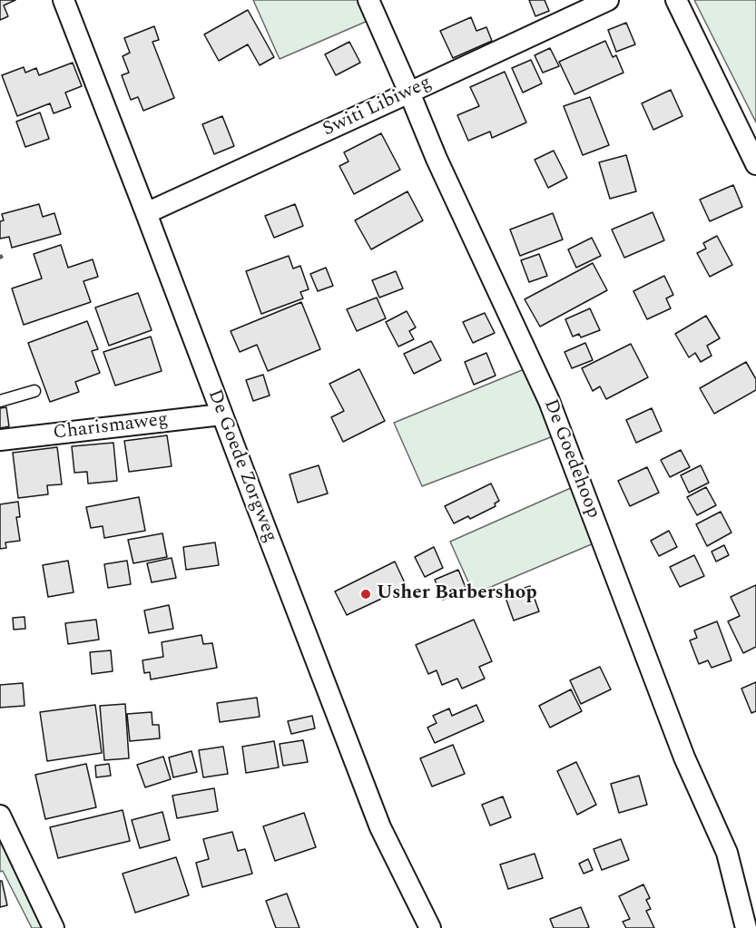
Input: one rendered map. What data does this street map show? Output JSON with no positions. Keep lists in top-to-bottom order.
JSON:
{
  "streets": {
    "street": [
      "Switi Libiweg",
      "Charismaweg",
      "De Goedehoop",
      "De Goede Zorgweg"
    ]
  },
  "crossings": [
    ["Switi Libiweg", "De Goedehoop"],
    ["Switi Libiweg", "De Goede Zorgweg"],
    ["Charismaweg", "De Goede Zorgweg"]
  ],
  "places": ["Usher Barbershop"]
}
